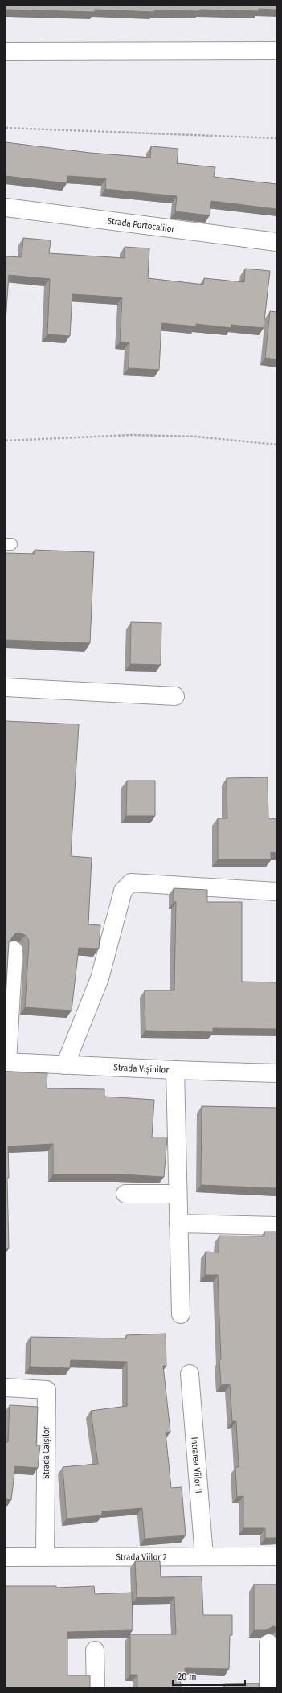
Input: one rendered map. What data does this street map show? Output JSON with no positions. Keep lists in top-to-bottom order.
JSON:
{
  "streets": {
    "street": [
      "Strada Portocalilor",
      "Strada Vișinilor",
      "Strada Caișilor",
      "Intrarea Viilor II",
      "Strada Viilor 2"
    ]
  },
  "crossings": [
    ["Strada Caișilor", "Strada Viilor 2"],
    ["Intrarea Viilor II", "Strada Viilor 2"]
  ],
  "scale_bar": "20 m"
}
